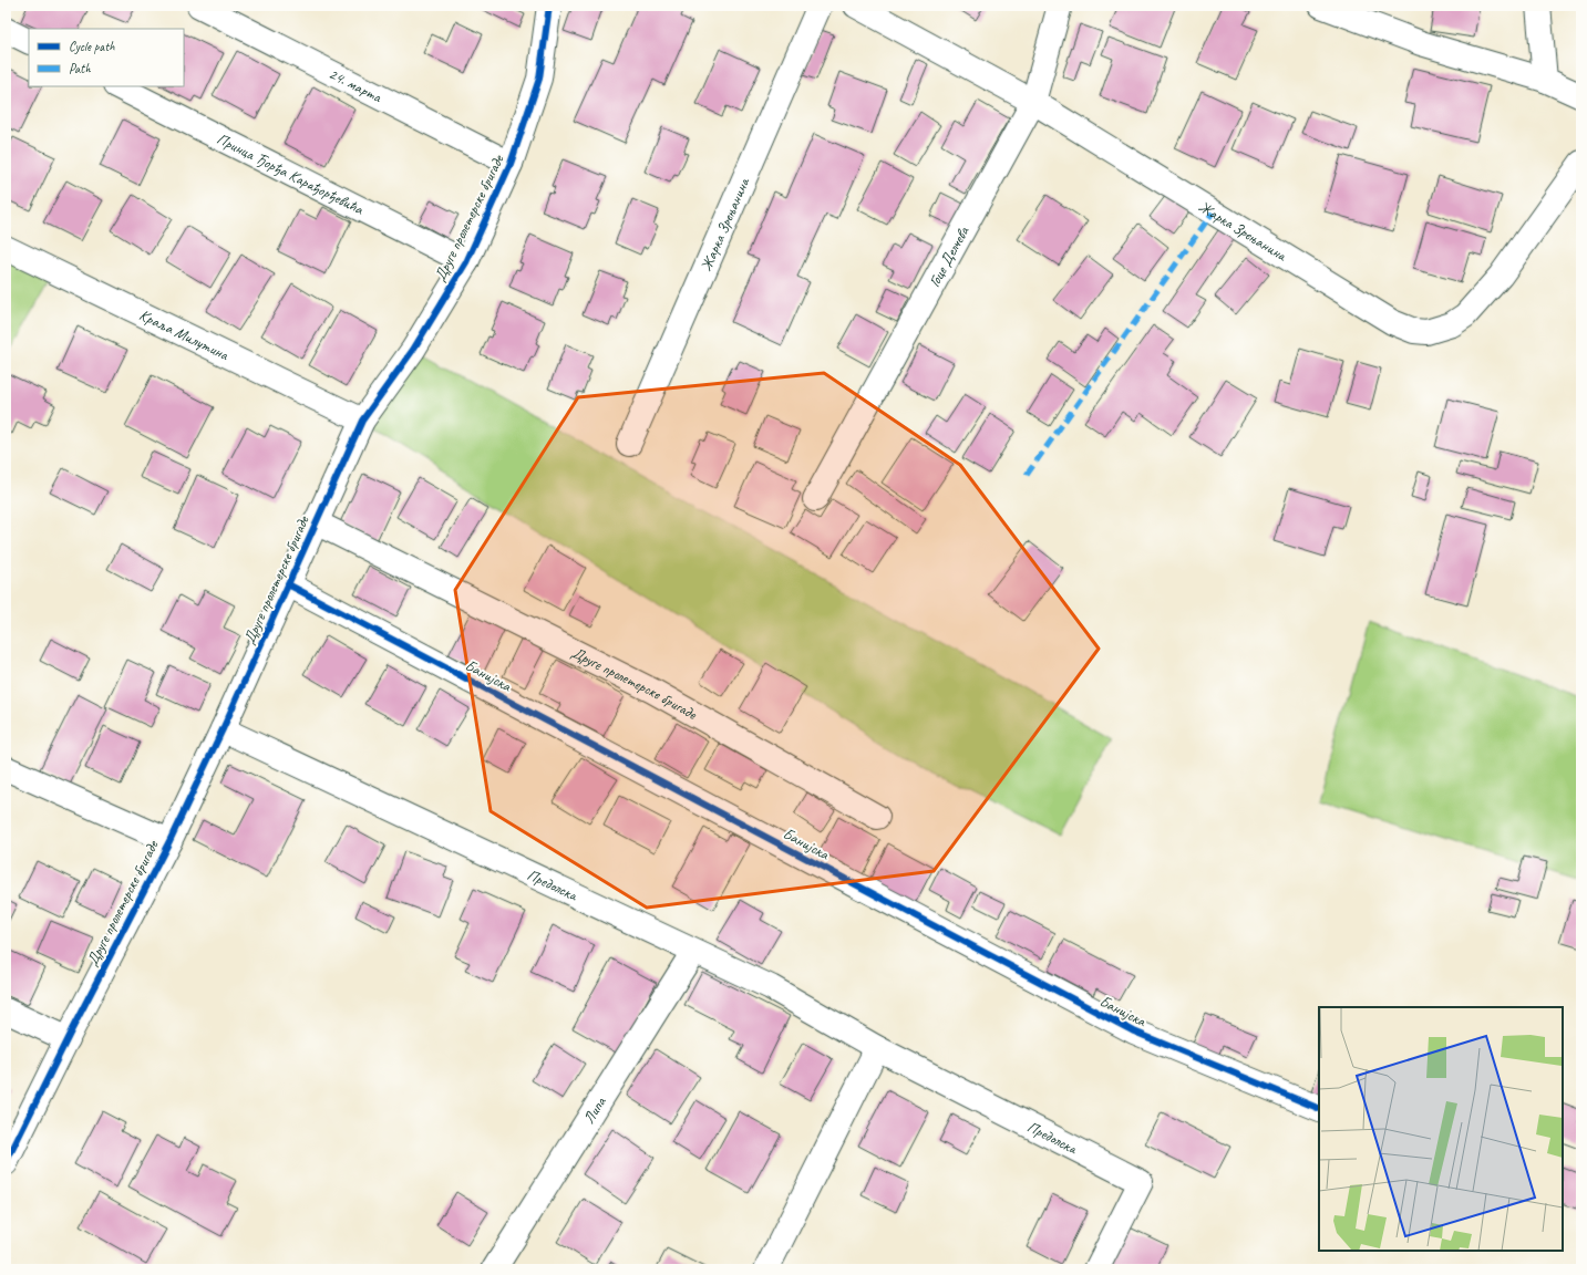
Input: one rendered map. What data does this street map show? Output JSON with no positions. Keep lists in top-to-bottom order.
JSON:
{
  "streets": {
    "street": [
      "24. марта",
      "Принца Ђорђа Карађорђевића",
      "Друге пролетерске бригаде",
      "Жарка Зрењанина",
      "Гоце Делчева",
      "Краља Милутина",
      "Банијска",
      "Предолска",
      "Липа"
    ]
  },
  "crossings": [
    ["24. марта", "Друге пролетерске бригаде"],
    ["Принца Ђорђа Карађорђевића", "Друге пролетерске бригаде"],
    ["Друге пролетерске бригаде", "Краља Милутина"],
    ["Друге пролетерске бригаде", "Банијска"],
    ["Друге пролетерске бригаде", "Предолска"],
    ["Жарка Зрењанина", "Гоце Делчева"],
    ["Предолска", "Липа"]
  ],
  "legend": ["Cycle path", "Path"]
}
